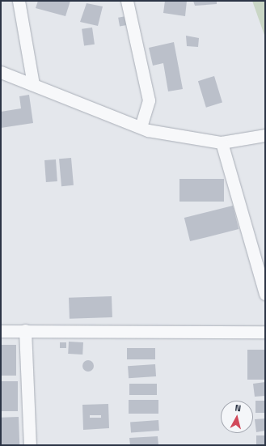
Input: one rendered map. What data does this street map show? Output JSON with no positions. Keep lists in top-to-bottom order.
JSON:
{
  "north": "top"
}
